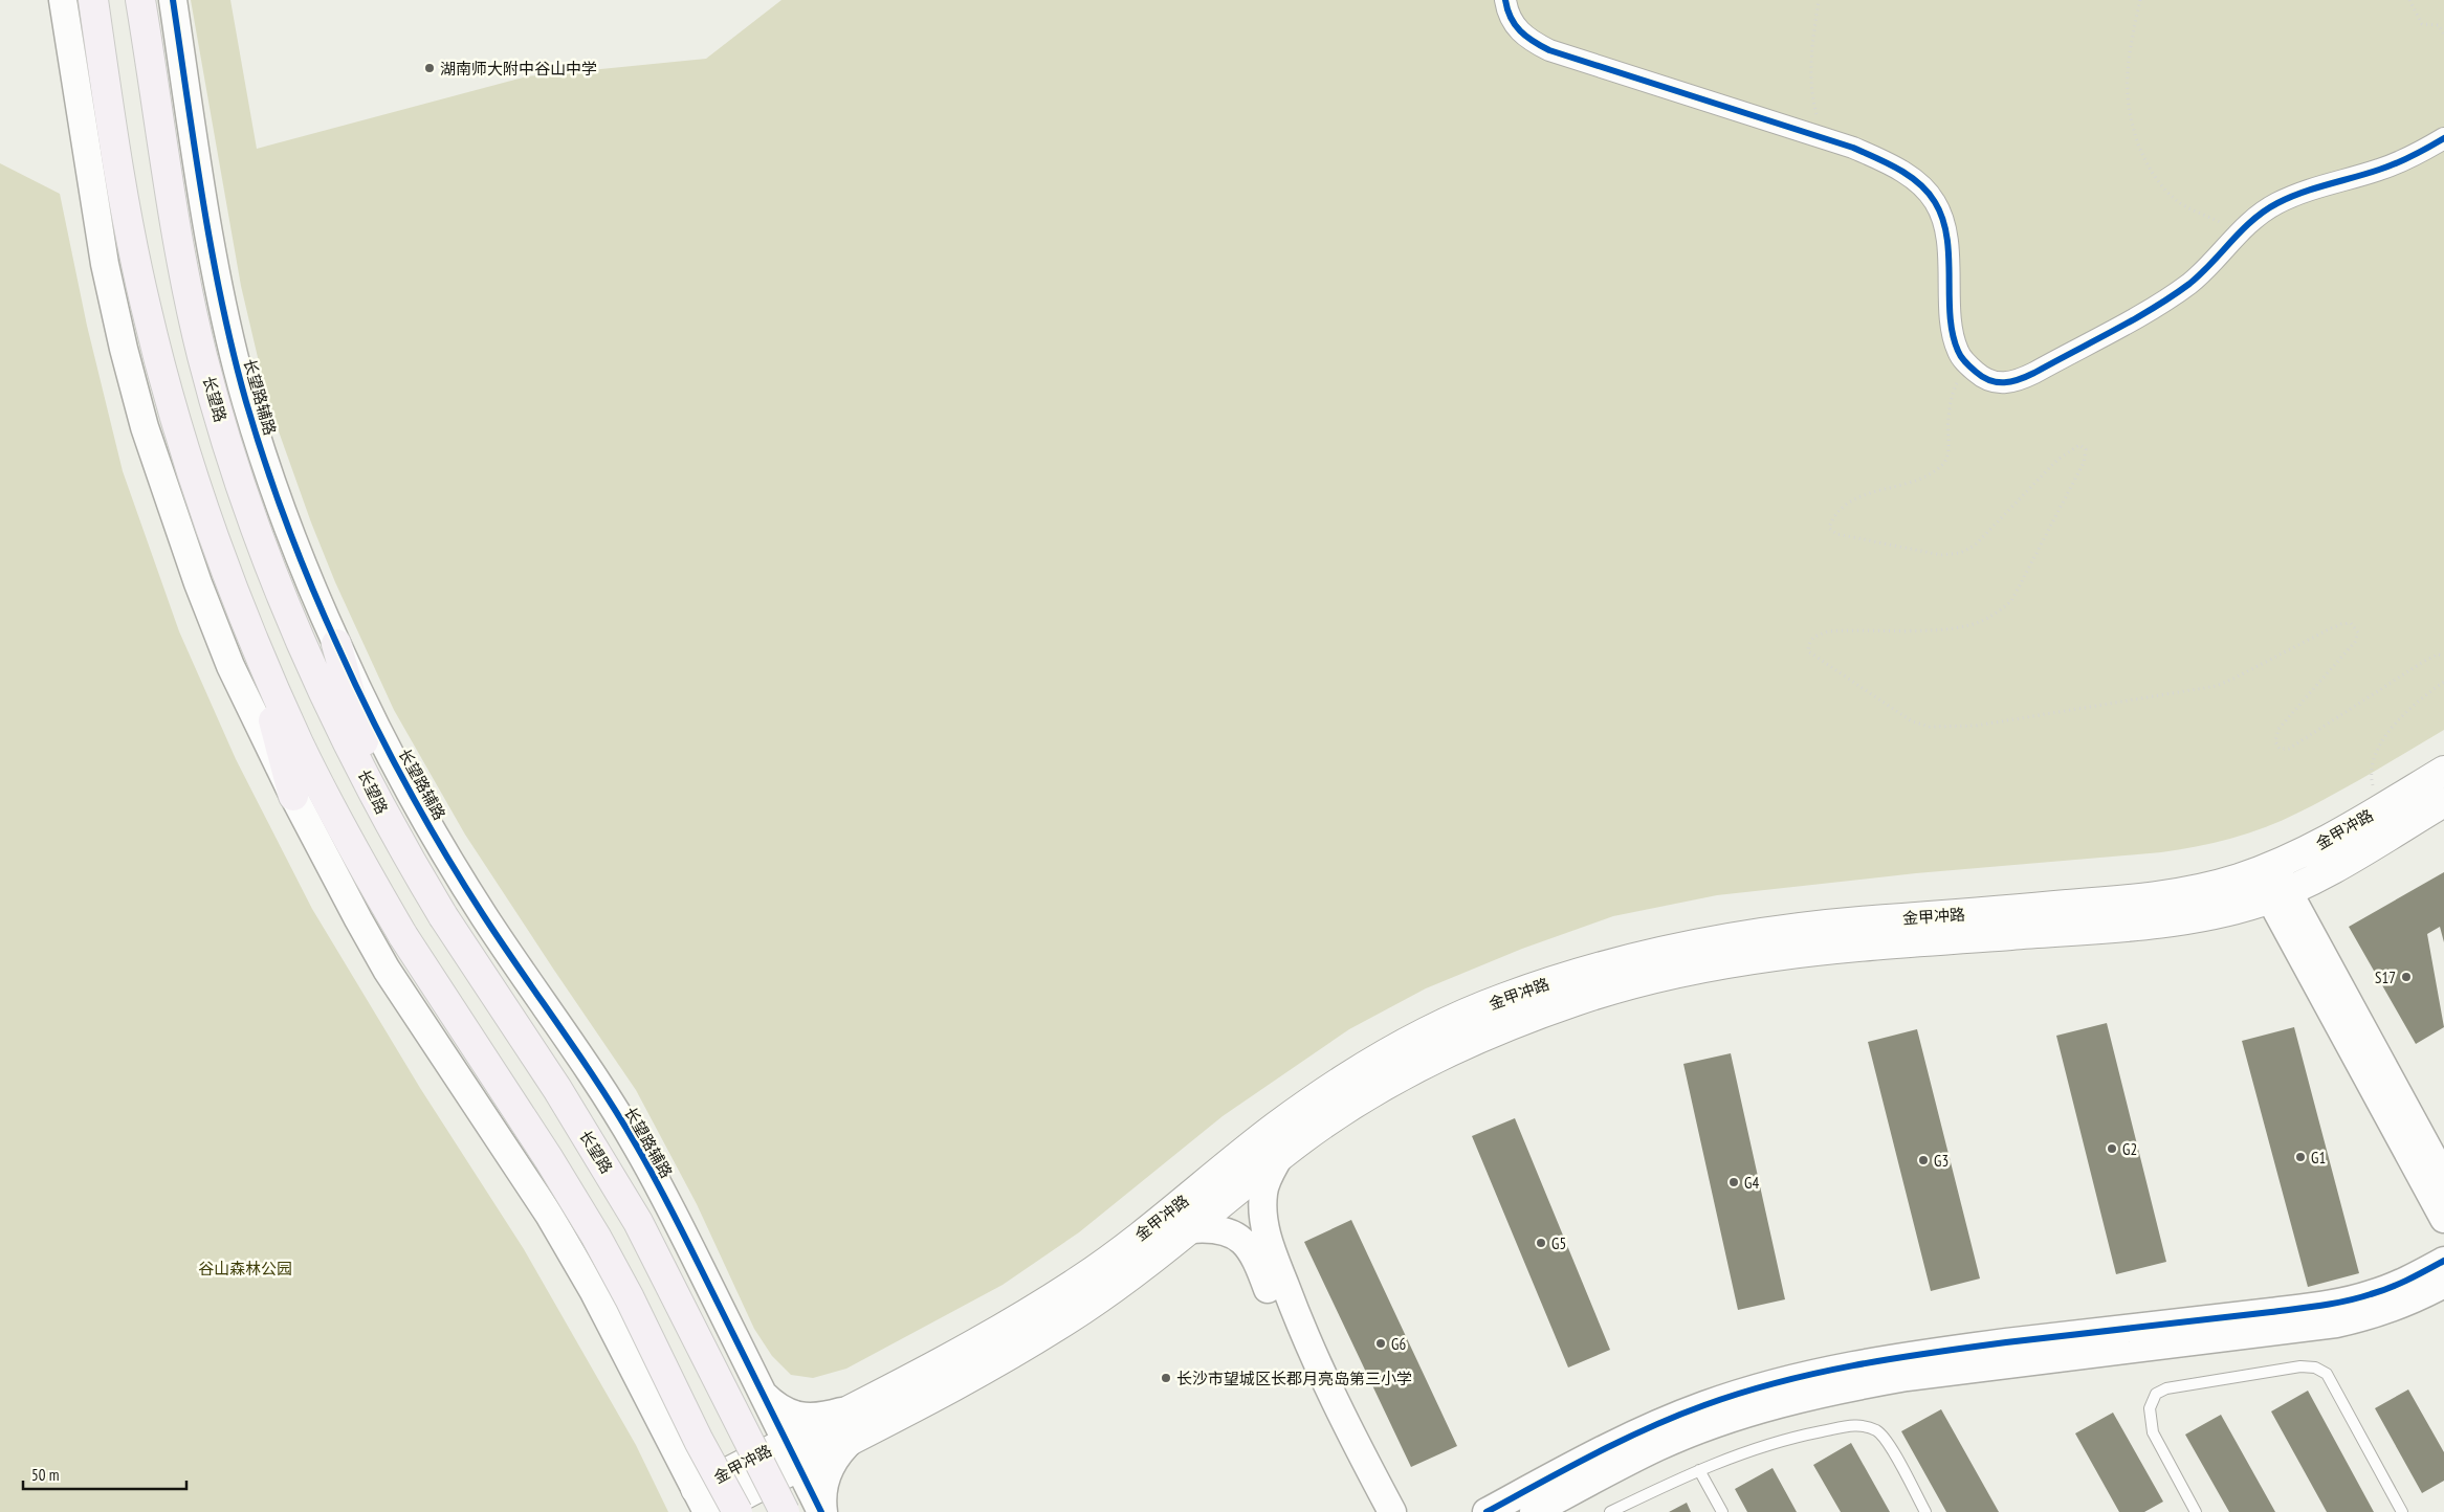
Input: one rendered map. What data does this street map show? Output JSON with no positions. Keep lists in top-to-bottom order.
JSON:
{
  "streets": {
    "main road": ["长望路", "金甲冲路"],
    "street": ["长望路辅路"]
  },
  "crossings": [
    ["长望路辅路", "金甲冲路"]
  ],
  "parks": ["谷山森林公园"],
  "places": [
    "湖南师大附中谷山中学",
    "S17",
    "G2",
    "G1",
    "G3",
    "G4",
    "G5",
    "G6",
    "长沙市望城区长郡月亮岛第三小学"
  ],
  "scale_bar": "50 m"
}
